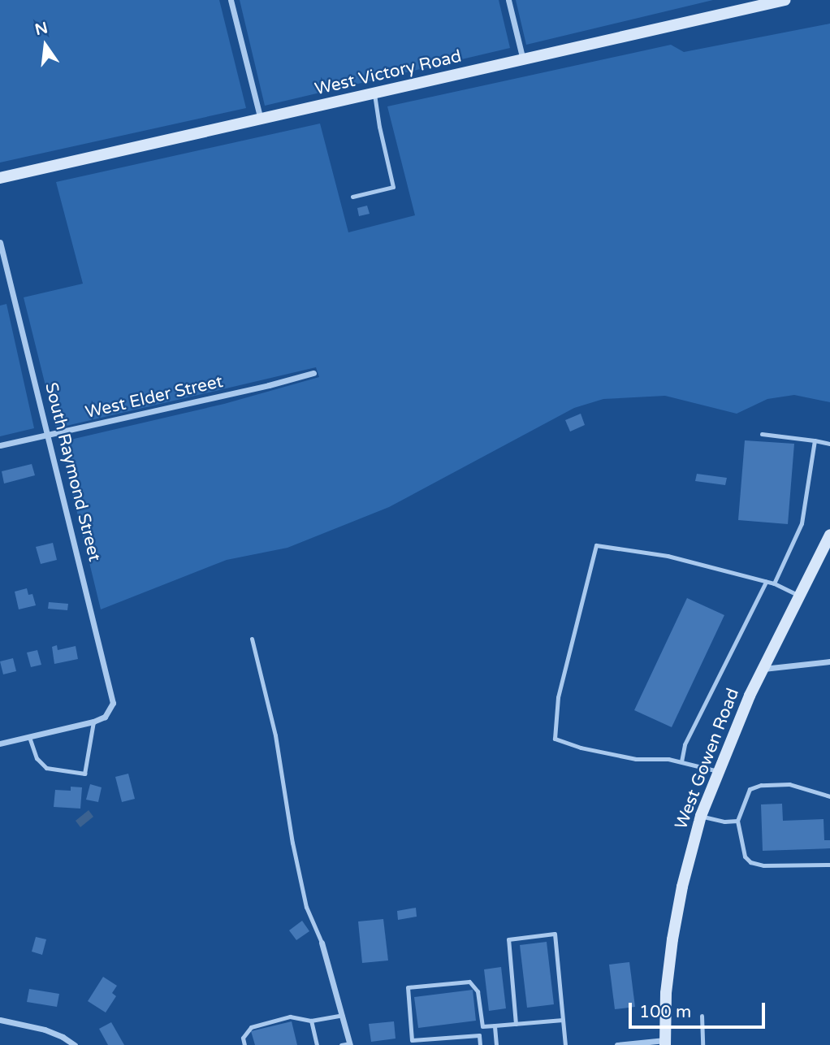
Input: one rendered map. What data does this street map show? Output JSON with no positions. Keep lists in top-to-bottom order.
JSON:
{
  "streets": {
    "main road": ["West Victory Road", "West Gowen Road"],
    "street": ["West Elder Street", "South Raymond Street"]
  },
  "crossings": [
    ["West Elder Street", "South Raymond Street"]
  ],
  "scale_bar": "100 m",
  "north": "top"
}
